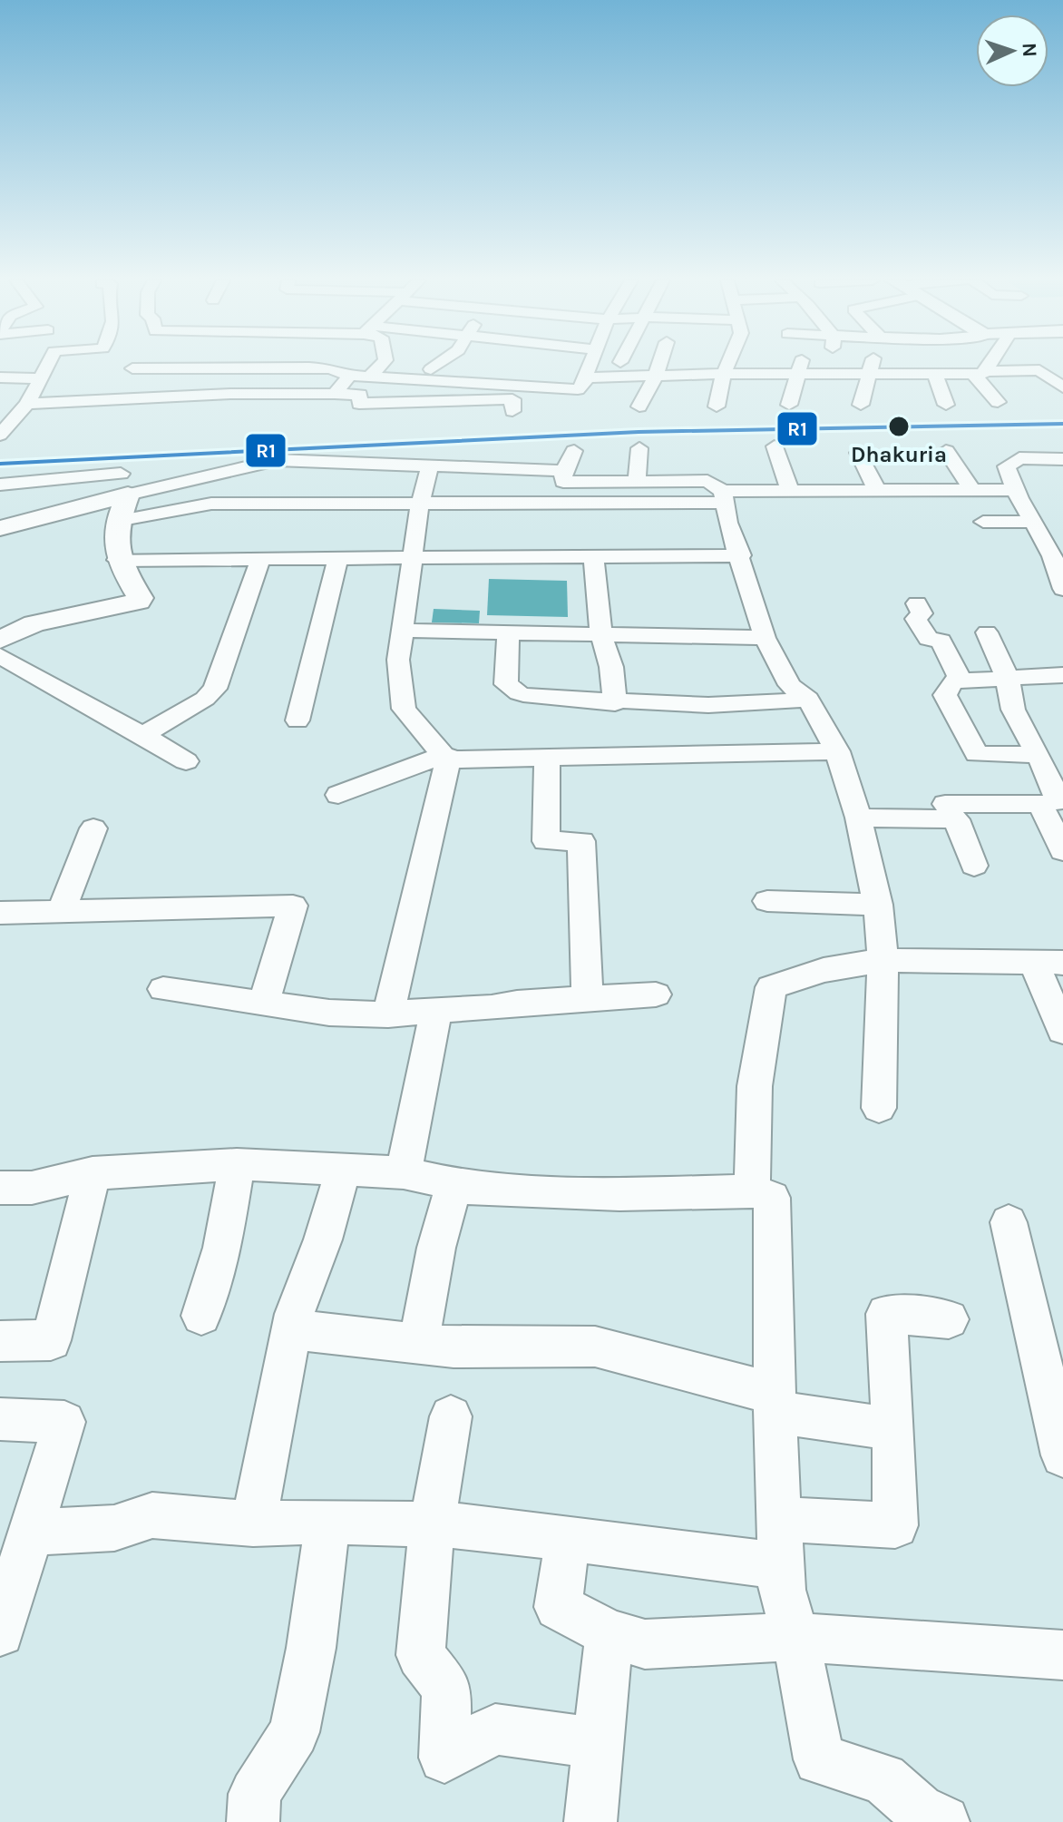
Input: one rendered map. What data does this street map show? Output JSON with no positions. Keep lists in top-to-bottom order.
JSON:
{
  "places": ["Dhakuria"],
  "lines": ["transit line R1"],
  "north": "right"
}
